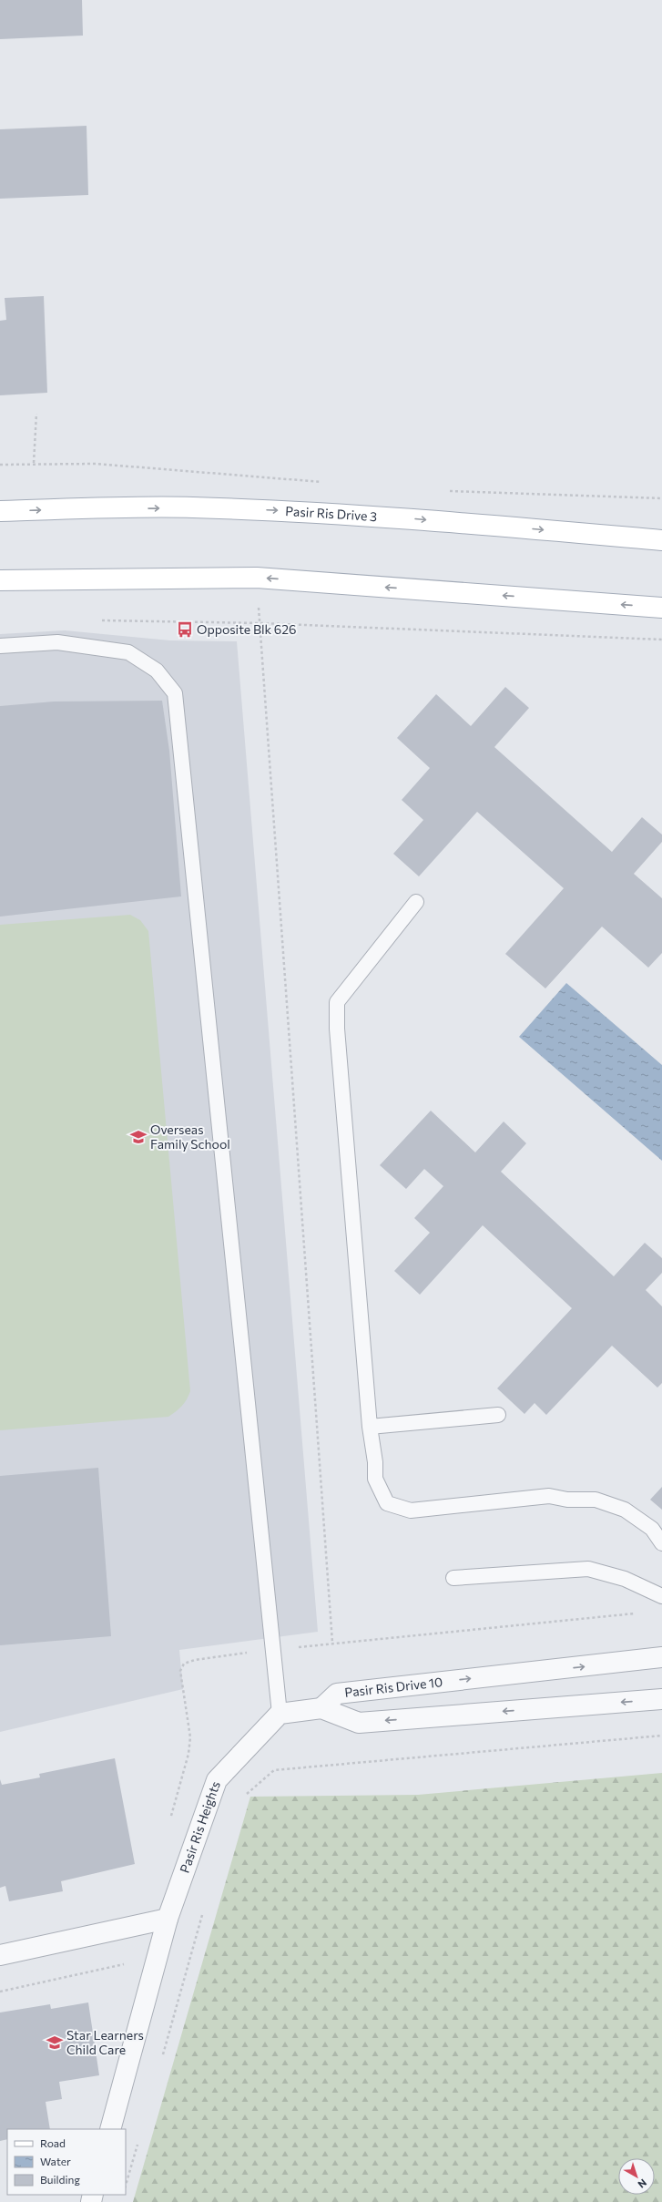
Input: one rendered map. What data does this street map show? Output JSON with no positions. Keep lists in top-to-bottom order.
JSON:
{
  "streets": {
    "main road": ["Pasir Ris Drive 3"],
    "street": ["Pasir Ris Drive 10", "Pasir Ris Heights"]
  },
  "places": {
    "bus stop": ["Opposite Blk 626"],
    "school or university": ["Overseas Family School", "Star Learners Child Care"]
  },
  "legend": ["Road", "Water", "Building"],
  "north": "bottom right"
}
